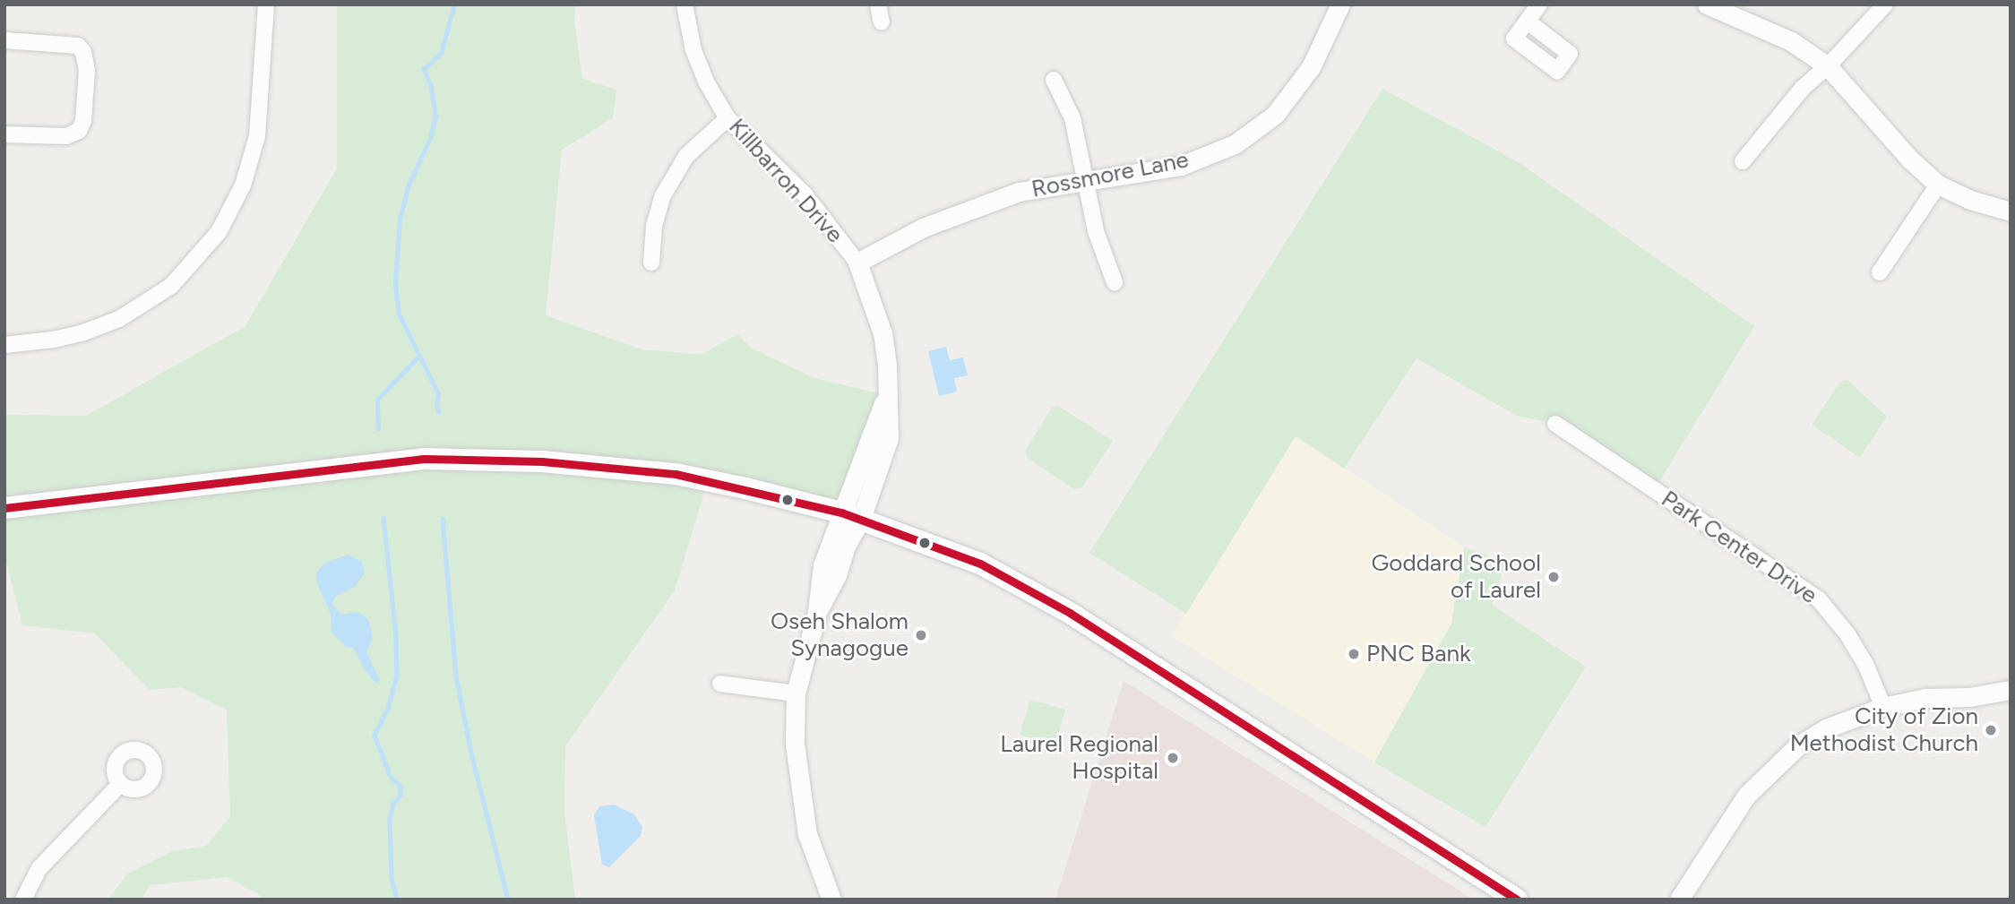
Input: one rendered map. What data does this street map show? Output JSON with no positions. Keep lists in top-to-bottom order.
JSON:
{
  "streets": {
    "street": ["Rossmore Lane", "Killbarron Drive", "Park Center Drive"]
  },
  "crossings": [
    ["Rossmore Lane", "Killbarron Drive"]
  ],
  "places": [
    "Goddard School of Laurel",
    "Oseh Shalom Synagogue",
    "PNC Bank",
    "City of Zion Methodist Church",
    "Laurel Regional Hospital"
  ]
}
